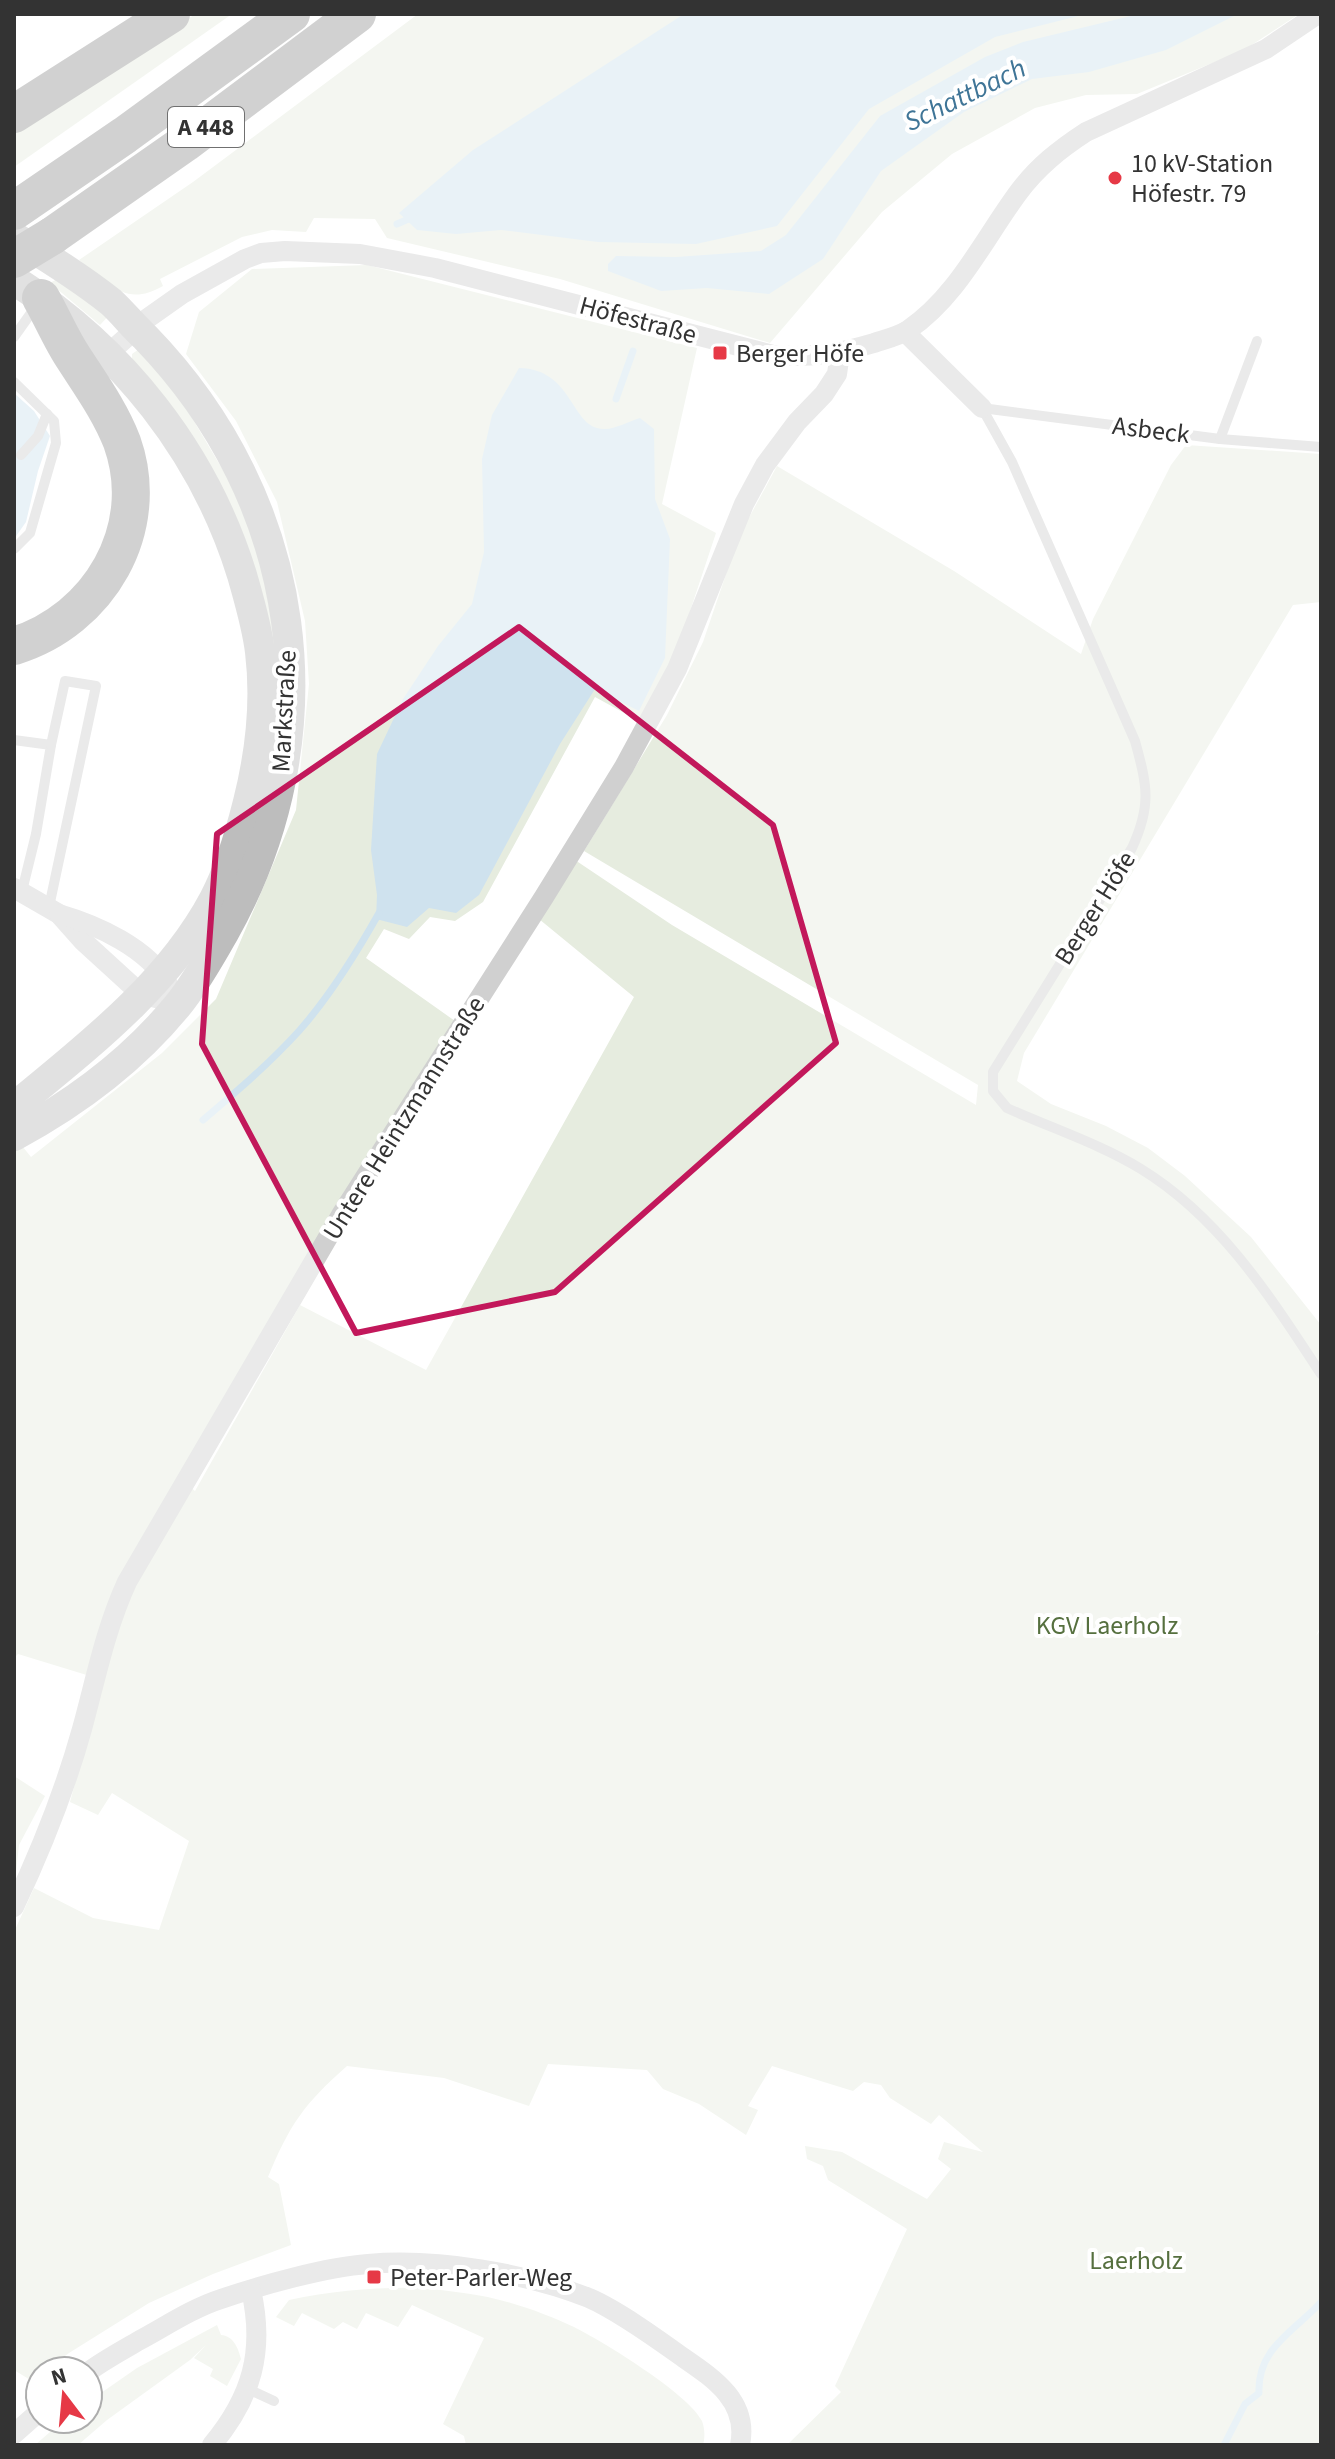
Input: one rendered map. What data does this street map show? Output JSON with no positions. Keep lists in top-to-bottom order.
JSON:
{
  "streets": {
    "highway": ["A 448"],
    "main road": ["Markstraße"],
    "street": ["Höfestraße", "Berger Höfe", "Untere Heintzmannstraße"],
    "lane": ["Asbeck"]
  },
  "crossings": [
    ["Höfestraße", "Markstraße"],
    ["Höfestraße", "Berger Höfe"],
    ["Höfestraße", "Untere Heintzmannstraße"],
    ["Asbeck", "Berger Höfe"]
  ],
  "water": ["Schattbach"],
  "parks": ["KGV Laerholz", "Laerholz"],
  "places": {
    "other": ["10 kV-Station Höfestr. 79"],
    "transit": ["Berger Höfe", "Peter-Parler-Weg"]
  },
  "north": "top"
}
